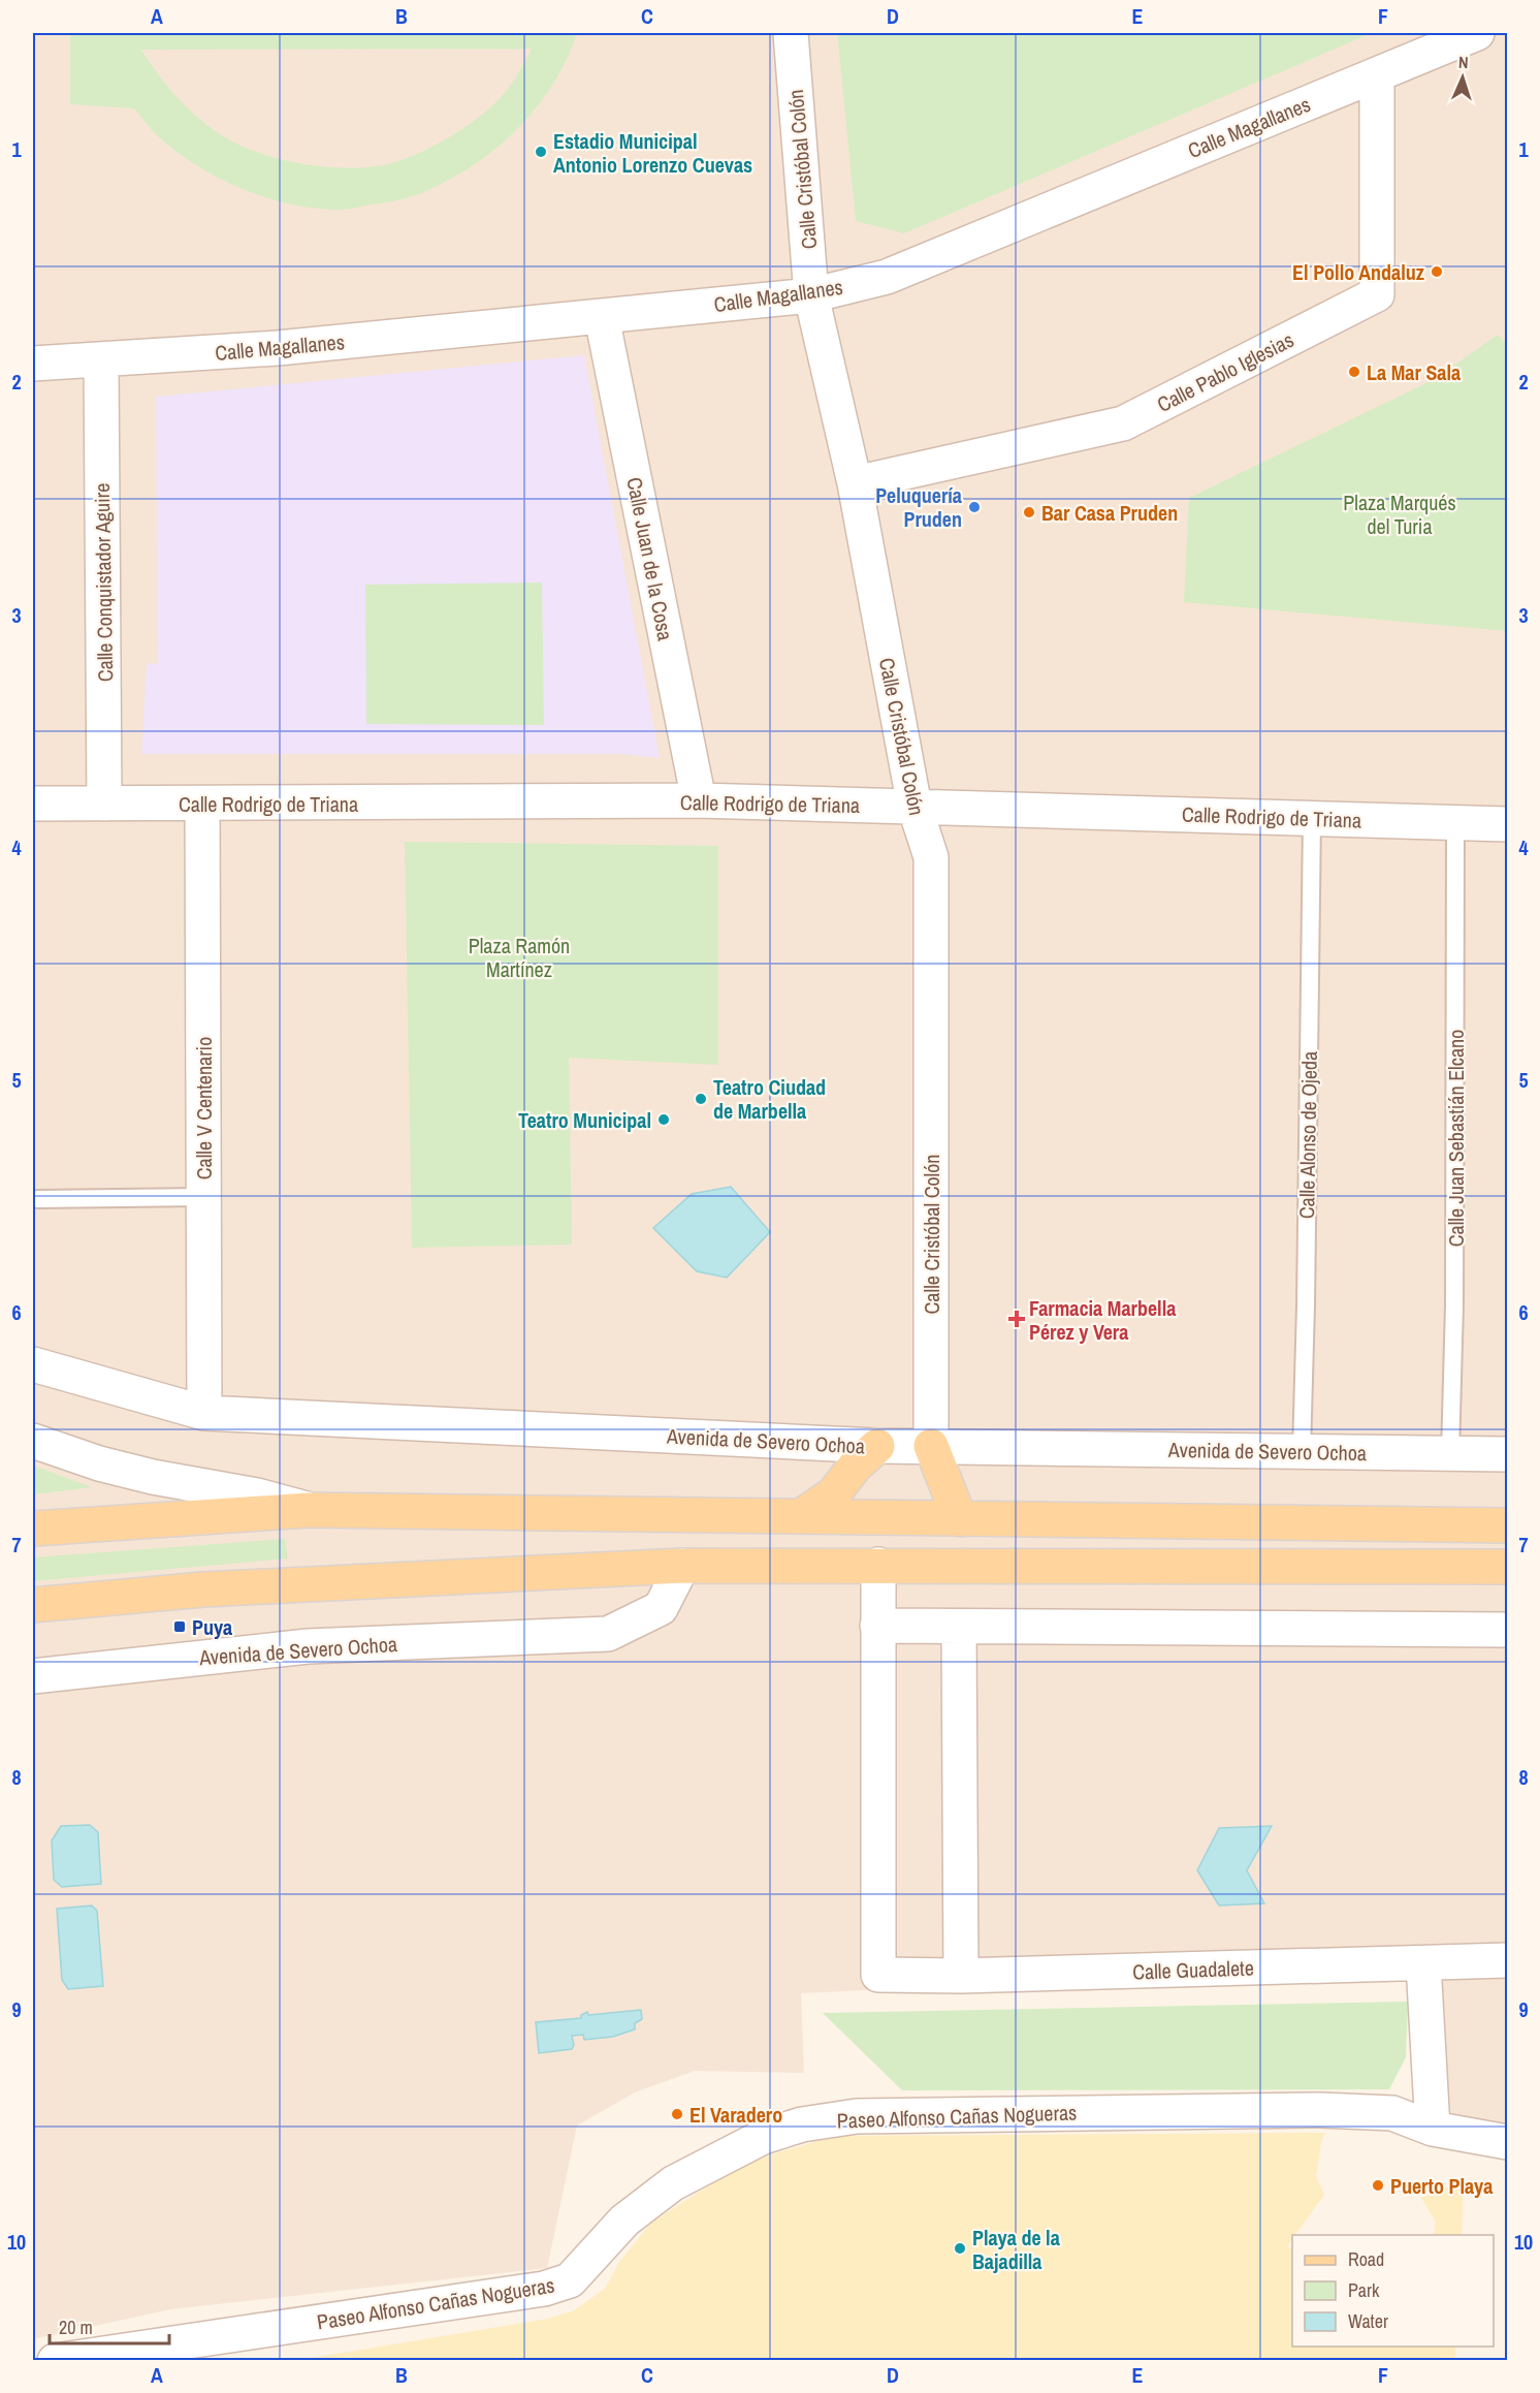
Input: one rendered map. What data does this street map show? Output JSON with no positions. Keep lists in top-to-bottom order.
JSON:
{
  "streets": {
    "street": [
      "Calle Magallanes",
      "Calle Cristóbal Colón",
      "Calle Pablo Iglesias",
      "Calle Juan de la Cosa",
      "Calle Conquistador Aguire",
      "Calle Rodrigo de Triana",
      "Calle V Centenario",
      "Avenida de Severo Ochoa",
      "Calle Guadalete",
      "Paseo Alfonso Cañas Nogueras"
    ],
    "lane": ["Calle Alonso de Ojeda", "Calle Juan Sebastián Elcano"]
  },
  "crossings": [
    ["Calle Magallanes", "Calle Cristóbal Colón"],
    ["Calle Magallanes", "Calle Pablo Iglesias"],
    ["Calle Magallanes", "Calle Juan de la Cosa"],
    ["Calle Magallanes", "Calle Conquistador Aguire"],
    ["Calle Cristóbal Colón", "Calle Pablo Iglesias"],
    ["Calle Cristóbal Colón", "Calle Rodrigo de Triana"],
    ["Calle Cristóbal Colón", "Avenida de Severo Ochoa"],
    ["Calle Juan de la Cosa", "Calle Rodrigo de Triana"],
    ["Calle Conquistador Aguire", "Calle Rodrigo de Triana"],
    ["Calle Rodrigo de Triana", "Calle V Centenario"],
    ["Calle Rodrigo de Triana", "Calle Alonso de Ojeda"],
    ["Calle Rodrigo de Triana", "Calle Juan Sebastián Elcano"],
    ["Calle V Centenario", "Avenida de Severo Ochoa"],
    ["Calle Alonso de Ojeda", "Avenida de Severo Ochoa"],
    ["Calle Juan Sebastián Elcano", "Avenida de Severo Ochoa"]
  ],
  "parks": ["Plaza Marqués del Turia", "Plaza Ramón Martínez"],
  "places": {
    "other": [
      "Estadio Municipal Antonio Lorenzo Cuevas",
      "El Pollo Andaluz",
      "La Mar Sala",
      "Peluquería Pruden",
      "Bar Casa Pruden",
      "Teatro Ciudad de Marbella",
      "Teatro Municipal",
      "El Varadero",
      "Puerto Playa",
      "Playa de la Bajadilla"
    ],
    "health": ["Farmacia Marbella Pérez y Vera"],
    "transit": ["Puya"]
  },
  "legend": ["Road", "Park", "Water"],
  "scale_bar": "20 m",
  "north": "top",
  "grid": {
    "columns": [
      "A",
      "B",
      "C",
      "D",
      "E",
      "F"
    ],
    "rows": [
      "1",
      "2",
      "3",
      "4",
      "5",
      "6",
      "7",
      "8",
      "9",
      "10"
    ]
  }
}
